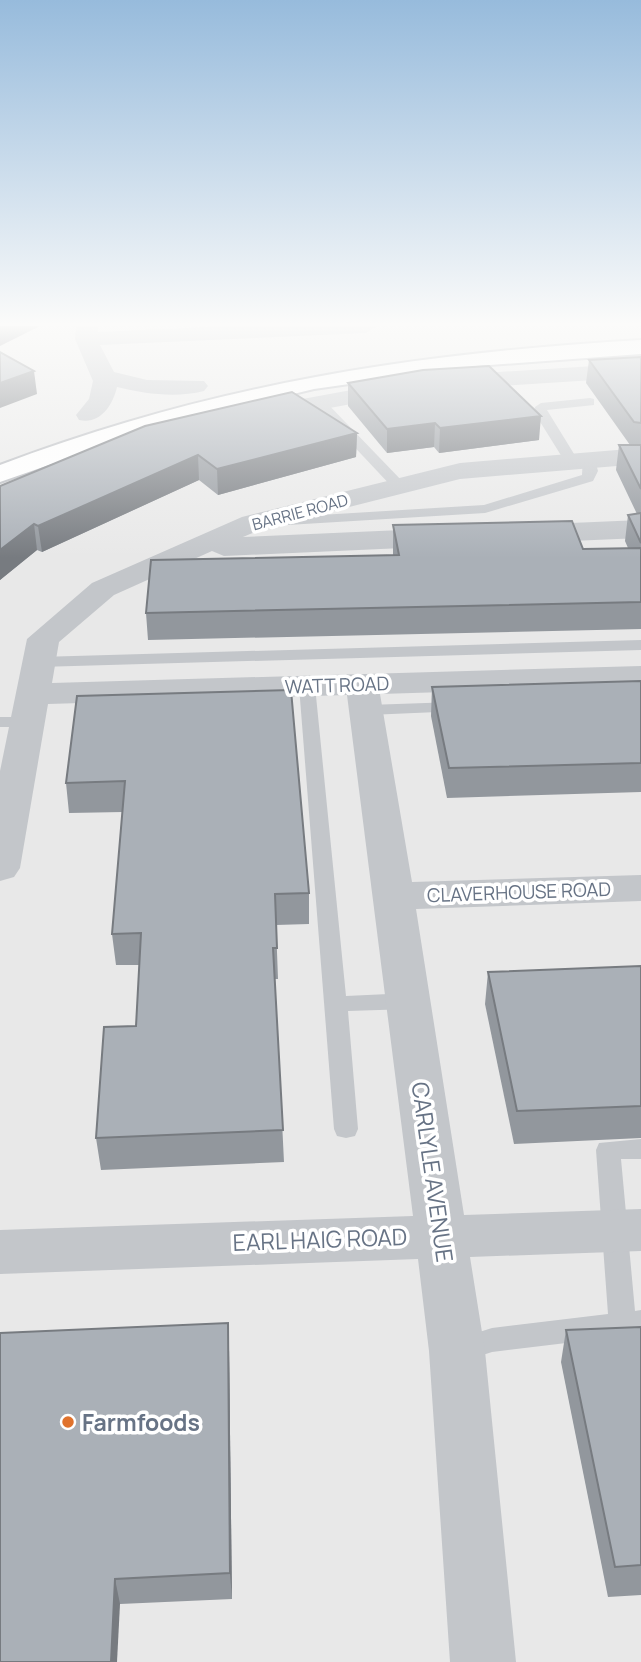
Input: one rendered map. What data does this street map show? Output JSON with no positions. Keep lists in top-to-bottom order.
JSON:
{
  "streets": {
    "street": [
      "BARRIE ROAD",
      "WATT ROAD",
      "CLAVERHOUSE ROAD",
      "CARLYLE AVENUE",
      "EARL HAIG ROAD"
    ]
  },
  "crossings": [
    ["BARRIE ROAD", "WATT ROAD"],
    ["WATT ROAD", "CARLYLE AVENUE"],
    ["CLAVERHOUSE ROAD", "CARLYLE AVENUE"],
    ["CARLYLE AVENUE", "EARL HAIG ROAD"]
  ],
  "places": ["Farmfoods"]
}
